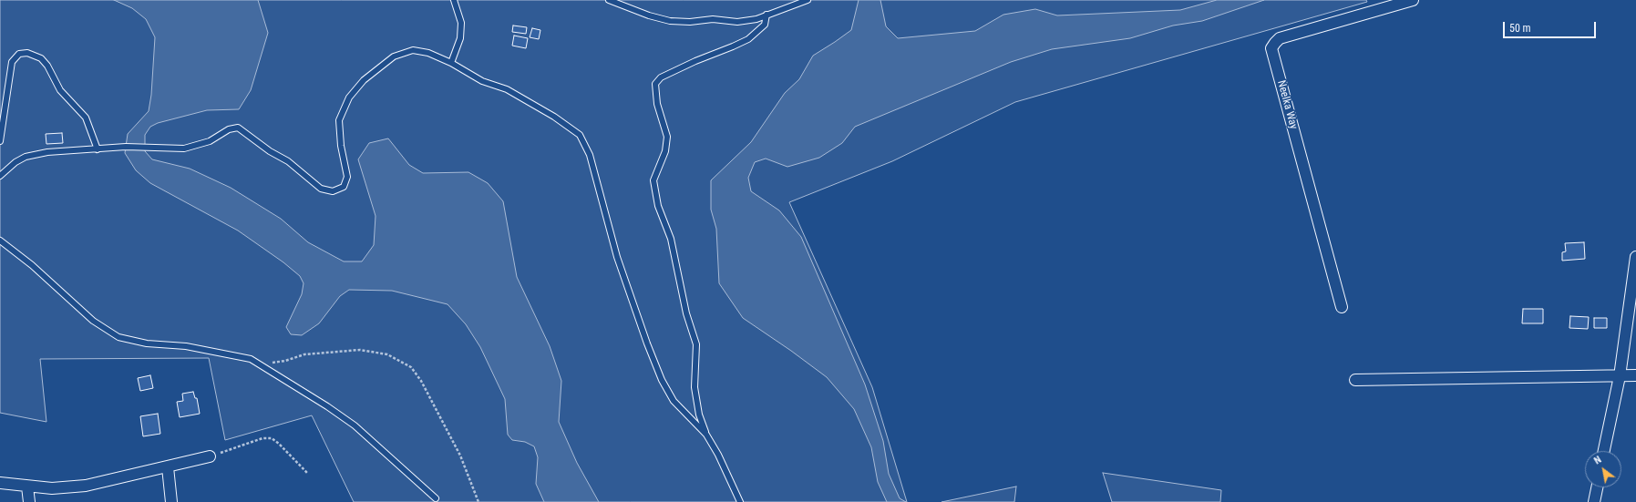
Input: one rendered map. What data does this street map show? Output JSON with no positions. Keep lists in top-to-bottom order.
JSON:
{
  "streets": {
    "street": ["Neelka Way"]
  },
  "scale_bar": "50 m",
  "north": "top left"
}
